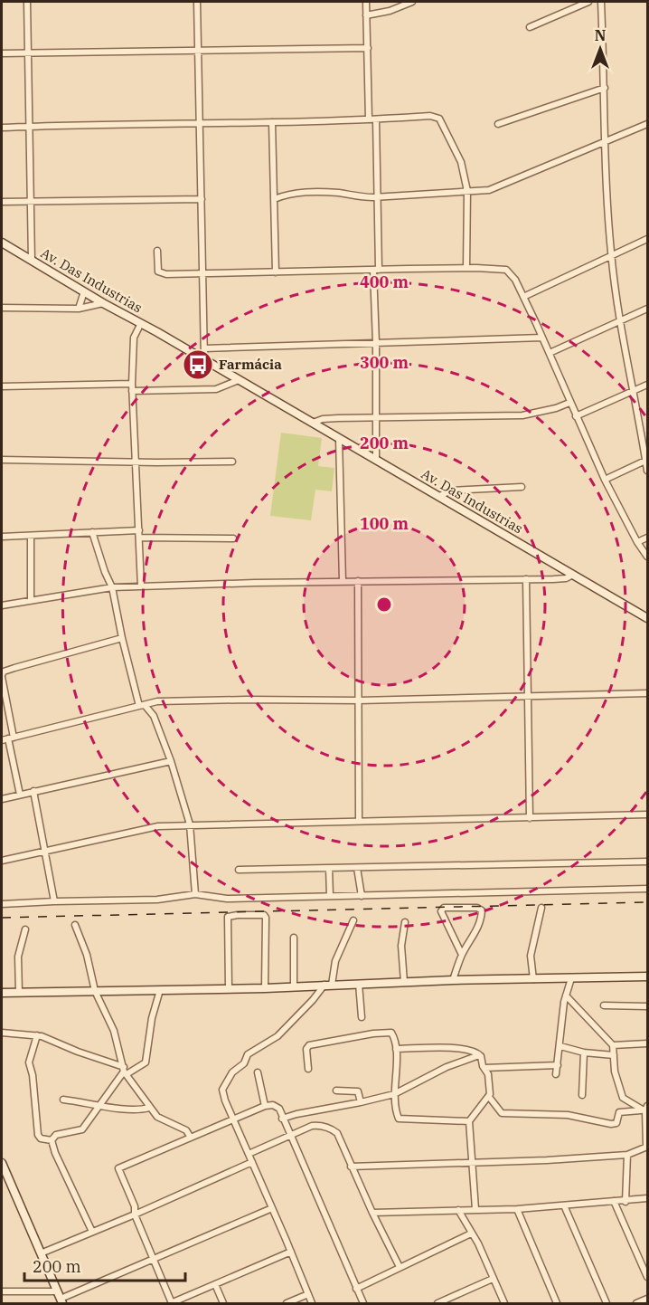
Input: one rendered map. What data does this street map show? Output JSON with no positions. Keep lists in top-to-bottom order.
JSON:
{
  "streets": {
    "street": ["Av. Das Industrias"]
  },
  "places": {
    "bus stop": ["Farmácia"]
  },
  "scale_bar": "200 m",
  "north": "top",
  "rings": [
    "400 m",
    "300 m",
    "200 m",
    "100 m"
  ]
}
